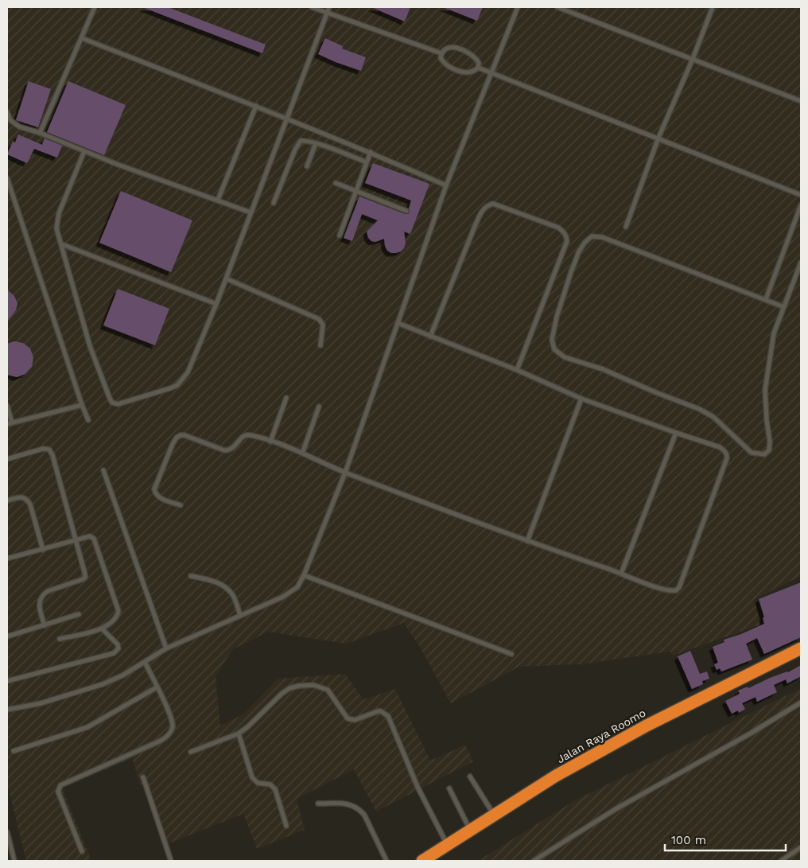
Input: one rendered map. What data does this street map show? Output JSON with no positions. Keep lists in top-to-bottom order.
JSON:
{
  "streets": {
    "highway": ["Jalan Raya Roomo"]
  },
  "scale_bar": "100 m"
}
